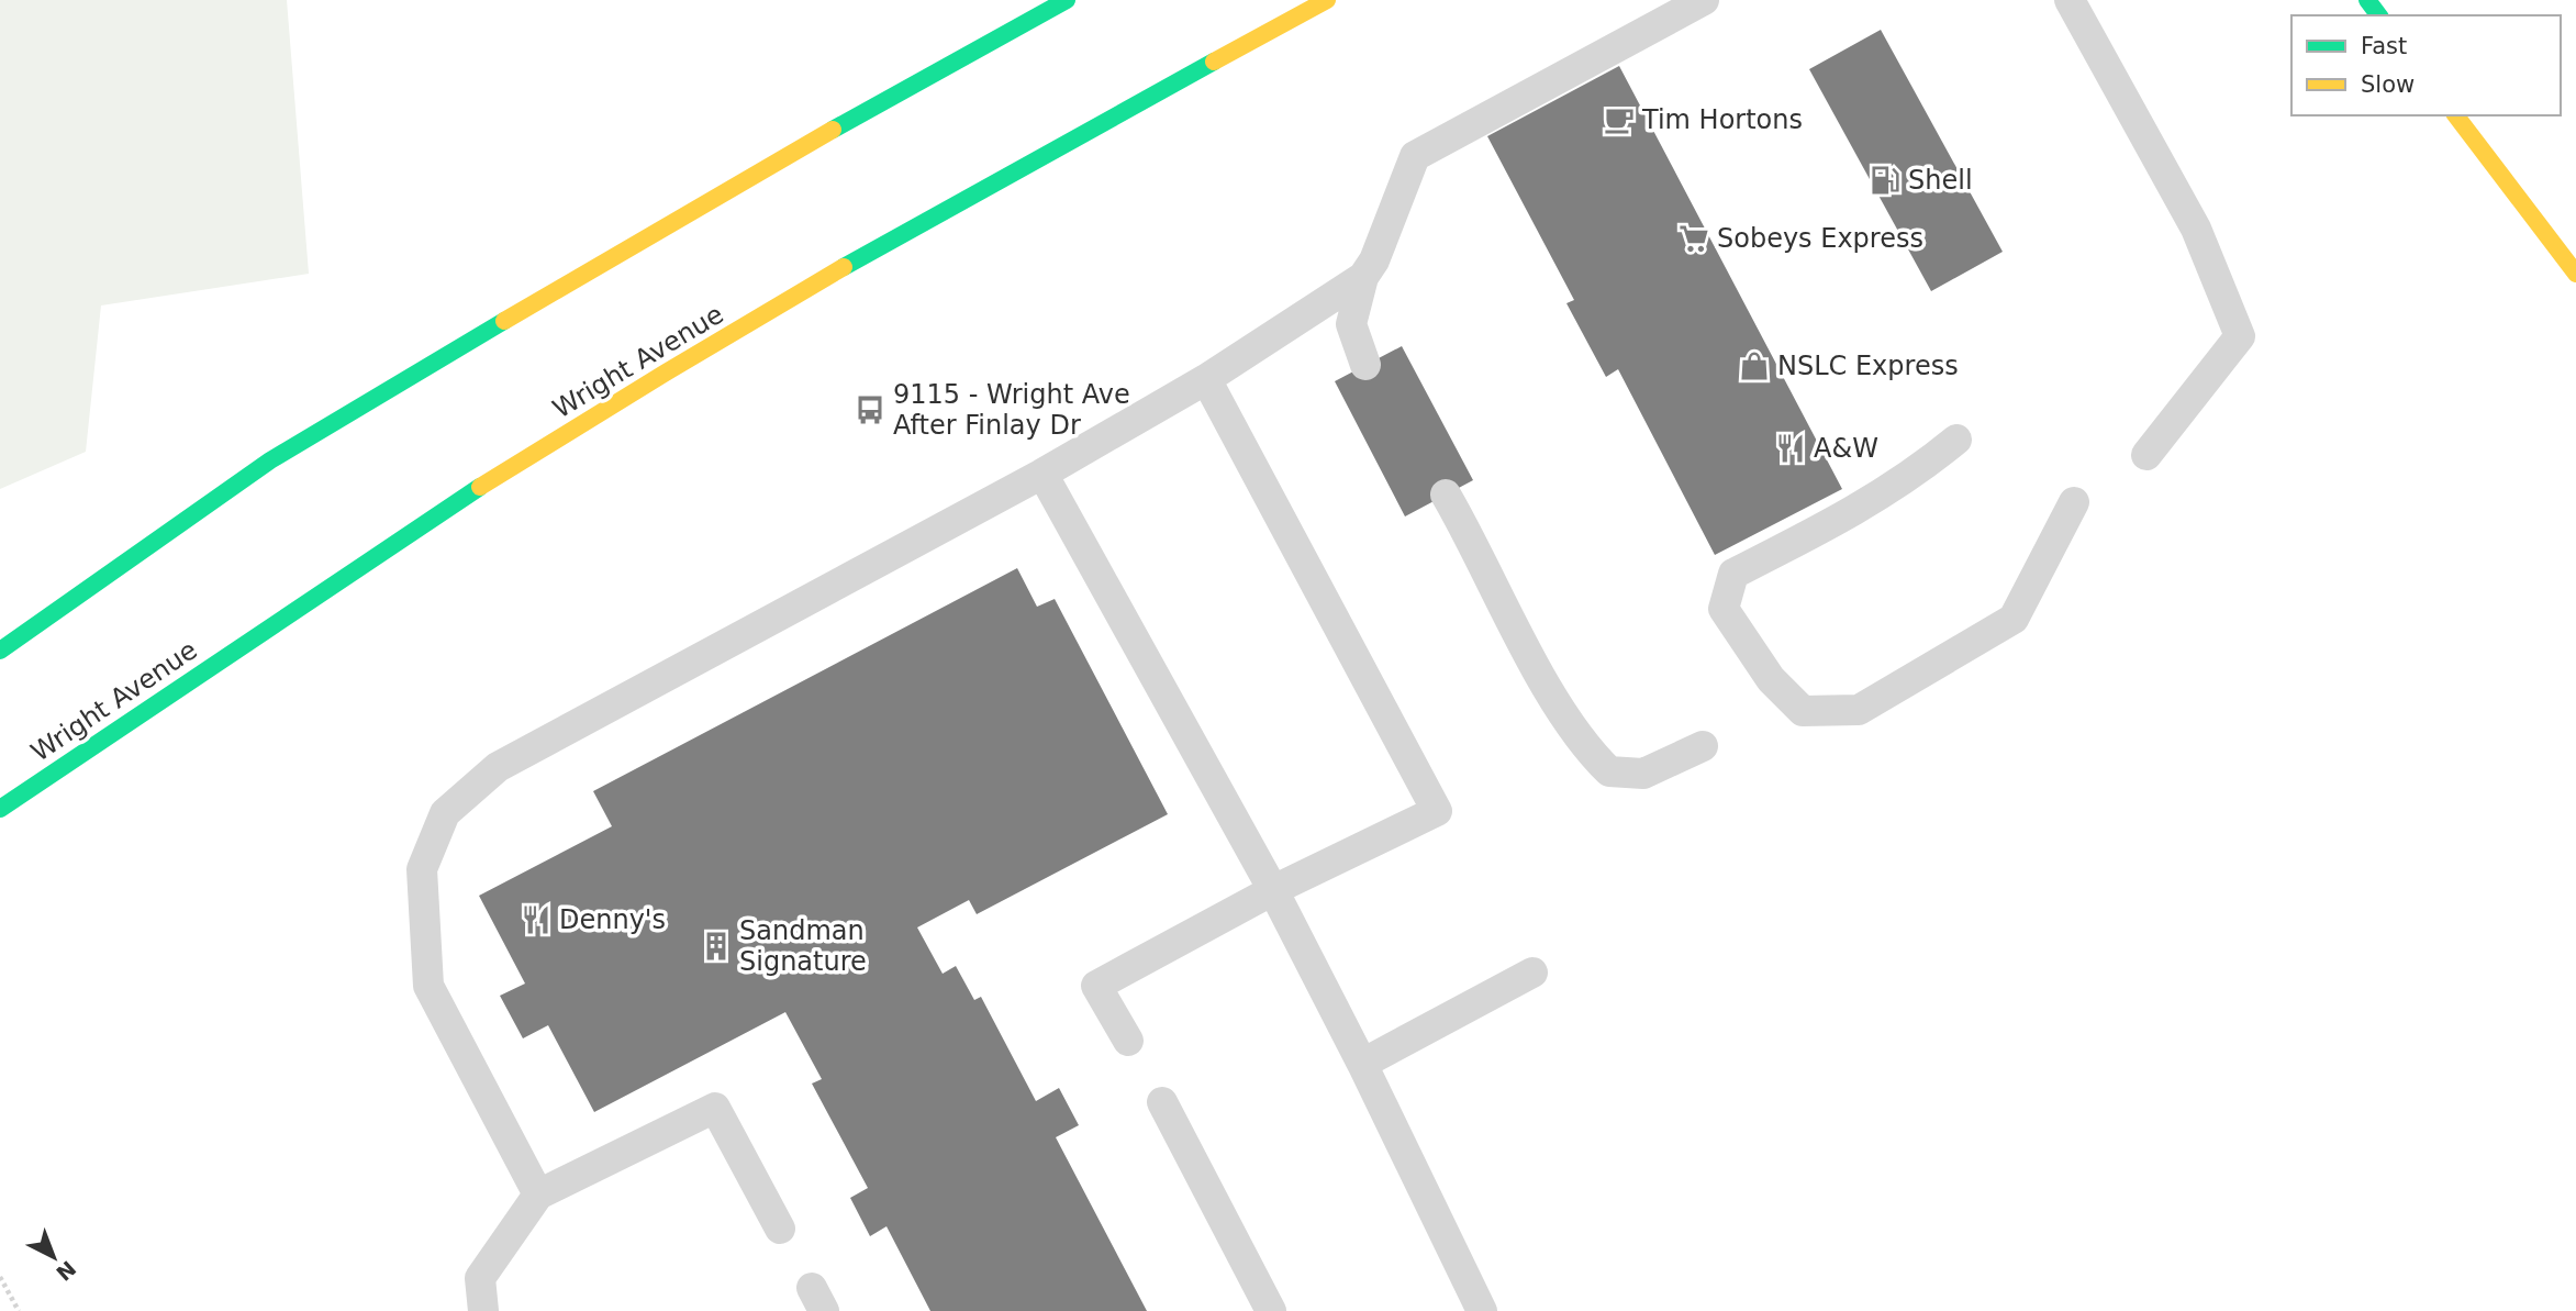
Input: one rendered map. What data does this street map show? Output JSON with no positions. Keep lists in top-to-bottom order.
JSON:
{
  "streets": {
    "main road": ["Wright Avenue"]
  },
  "places": {
    "cafe": ["Tim Hortons"],
    "fuel station": ["Shell"],
    "supermarket": ["Sobeys Express"],
    "shop": ["NSLC Express"],
    "bus stop": ["9115 - Wright Ave After Finlay Dr"],
    "restaurant": ["A&W", "Denny's"],
    "building": ["Sandman Signature"]
  },
  "legend": ["Fast", "Slow"],
  "north": "bottom right"
}
